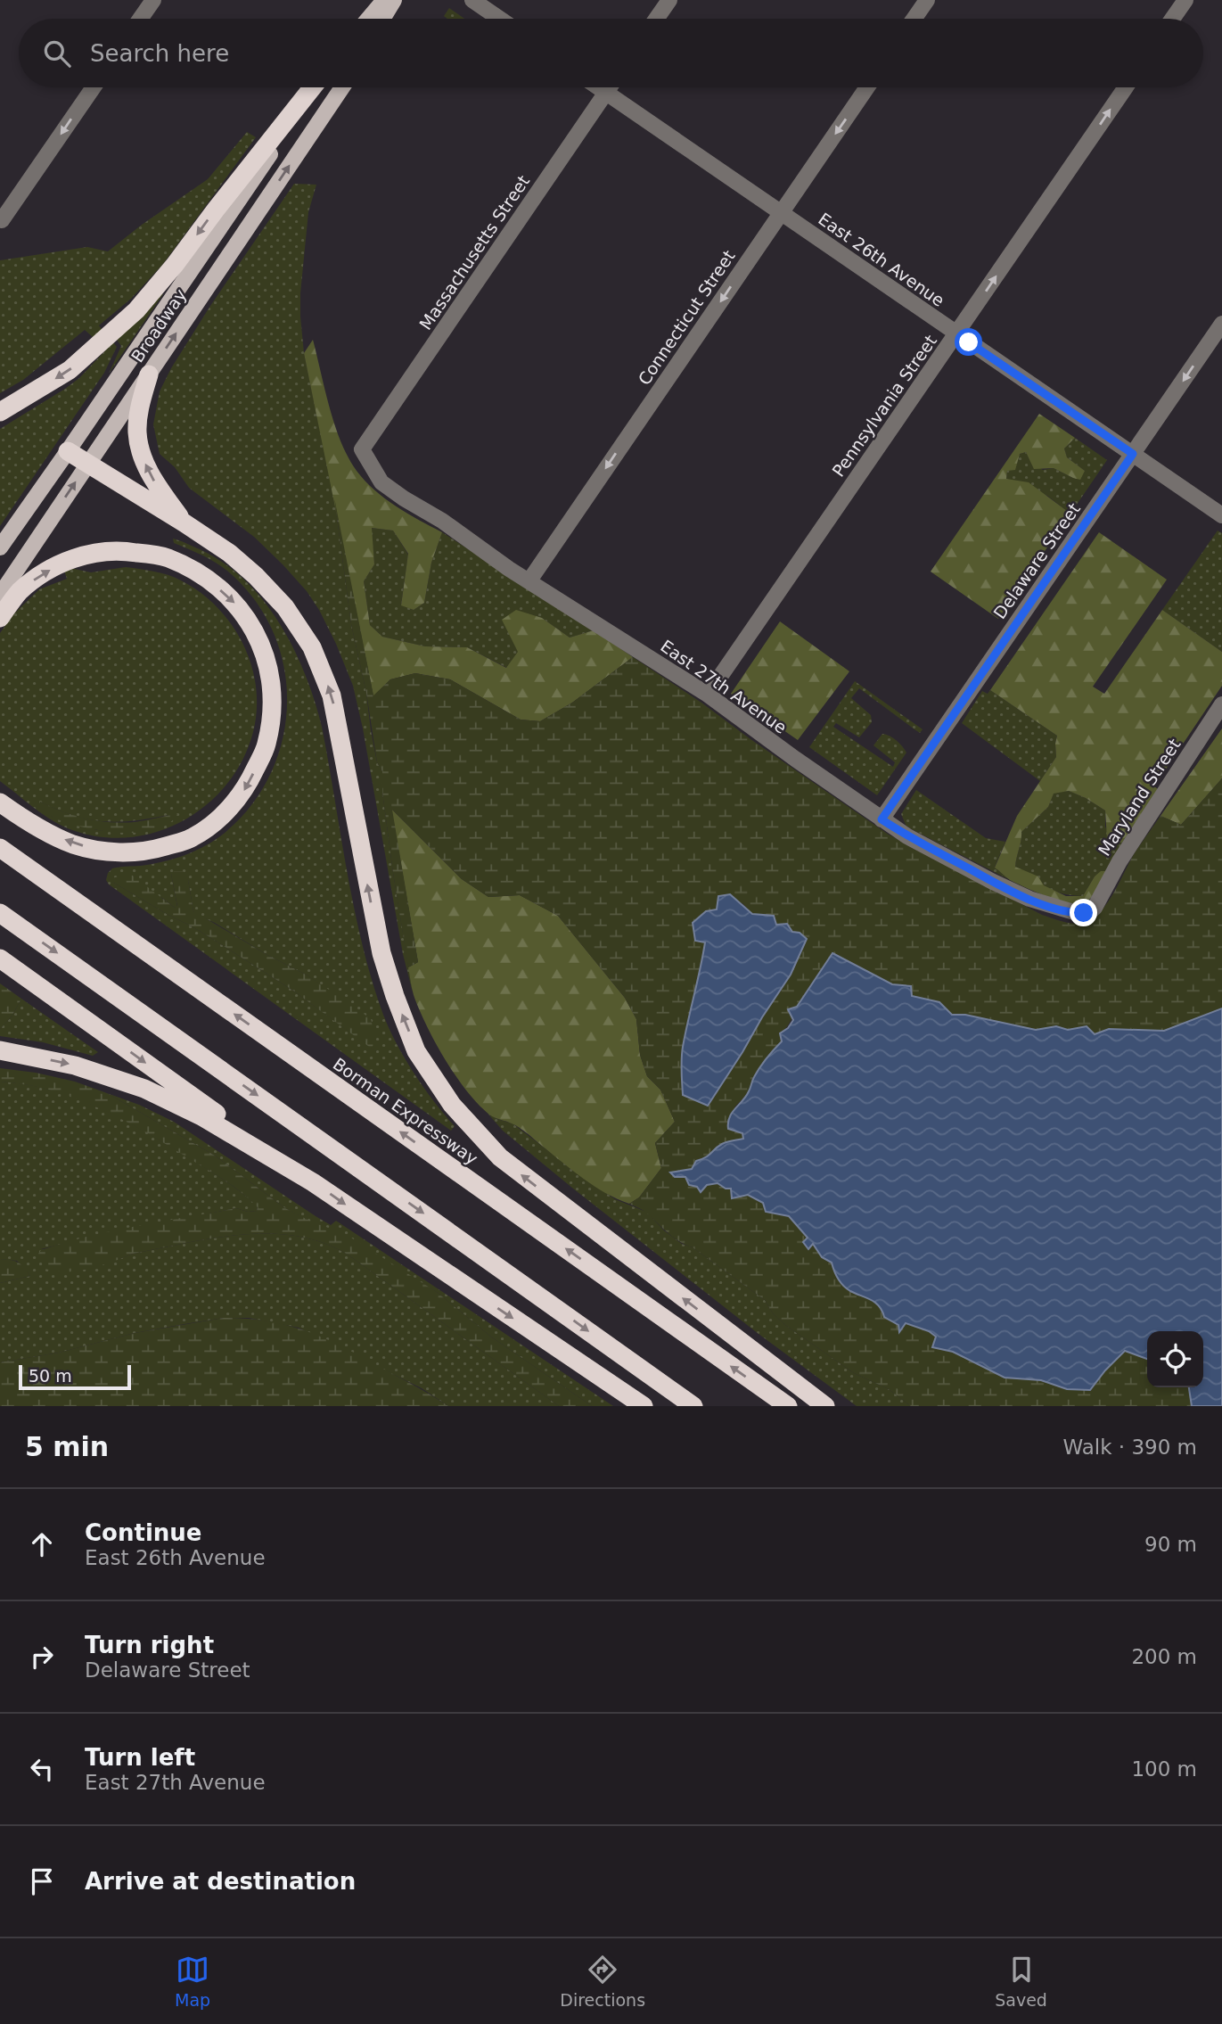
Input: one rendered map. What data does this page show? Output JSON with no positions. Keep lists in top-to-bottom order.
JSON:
{
  "streets": {
    "highway": ["Borman Expressway"],
    "main road": ["Broadway"],
    "street": [
      "Massachusetts Street",
      "East 26th Avenue",
      "Connecticut Street",
      "Pennsylvania Street",
      "Delaware Street",
      "East 27th Avenue",
      "Maryland Street"
    ]
  },
  "crossings": [
    ["Massachusetts Street", "East 26th Avenue"],
    ["Massachusetts Street", "East 27th Avenue"],
    ["East 26th Avenue", "Connecticut Street"],
    ["East 26th Avenue", "Pennsylvania Street"],
    ["East 26th Avenue", "Delaware Street"],
    ["Connecticut Street", "East 27th Avenue"],
    ["Pennsylvania Street", "East 27th Avenue"],
    ["Delaware Street", "East 27th Avenue"],
    ["East 27th Avenue", "Maryland Street"]
  ],
  "one_way": ["Connecticut Street", "Pennsylvania Street"],
  "scale_bar": "50 m",
  "page": {
    "search": "Search here",
    "scale": "50 m",
    "heading": ["5 min", "Walk · 390 m"],
    "list": [
      ["Continue", "East 26th Avenue", "90 m"],
      ["Turn right", "Delaware Street", "200 m"],
      ["Turn left", "East 27th Avenue", "100 m"],
      "Arrive at destination"
    ],
    "nav": ["Map", "Directions", "Saved"]
  }
}
